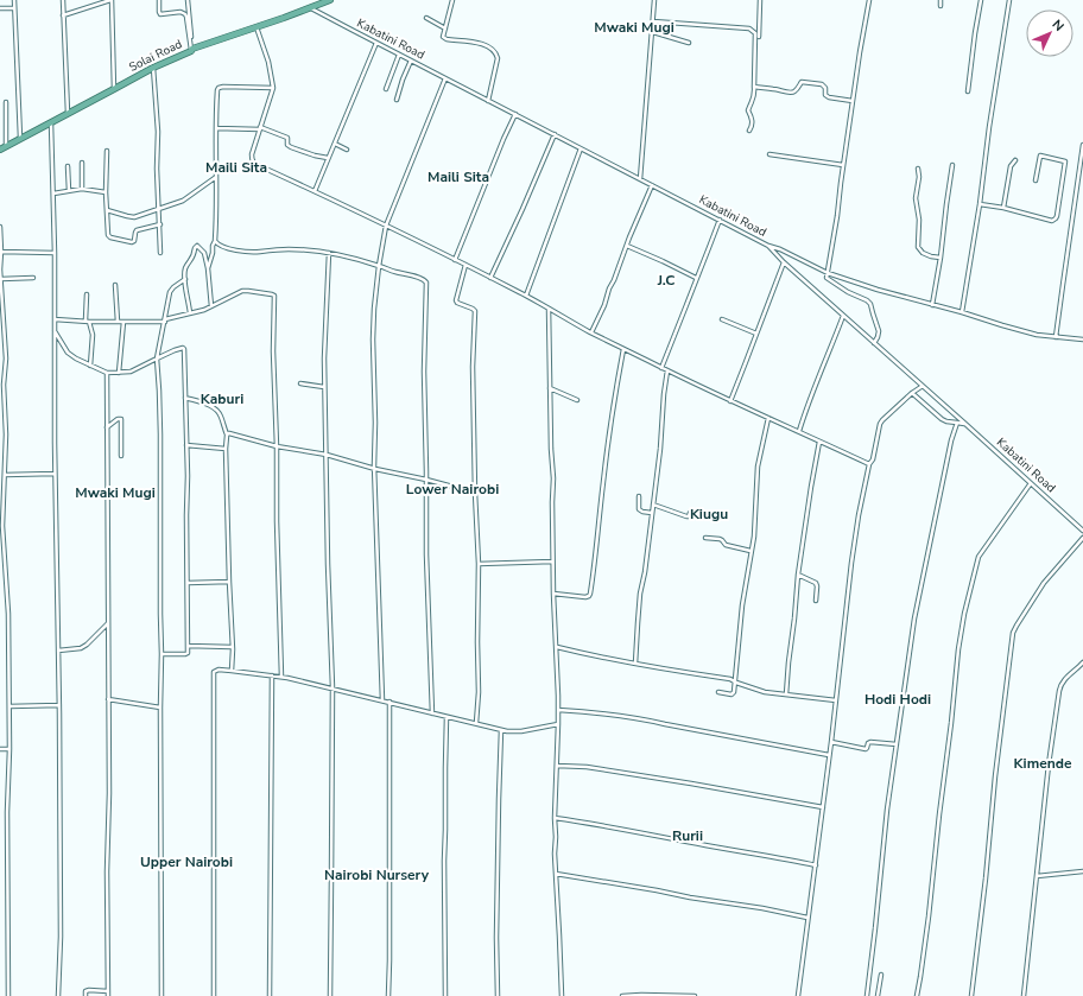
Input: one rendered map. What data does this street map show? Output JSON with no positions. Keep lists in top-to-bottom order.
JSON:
{
  "streets": {
    "highway": ["Solai Road"],
    "street": ["Kabatini Road"]
  },
  "crossings": [
    ["Kabatini Road", "Solai Road"]
  ],
  "districts": [
    "Mwaki Mugi",
    "Maili Sita",
    "Maili Sita",
    "J.C",
    "Kaburi",
    "Lower Nairobi",
    "Mwaki Mugi",
    "Kiugu",
    "Hodi Hodi",
    "Kimende",
    "Rurii",
    "Upper Nairobi",
    "Nairobi Nursery"
  ],
  "north": "top right"
}
